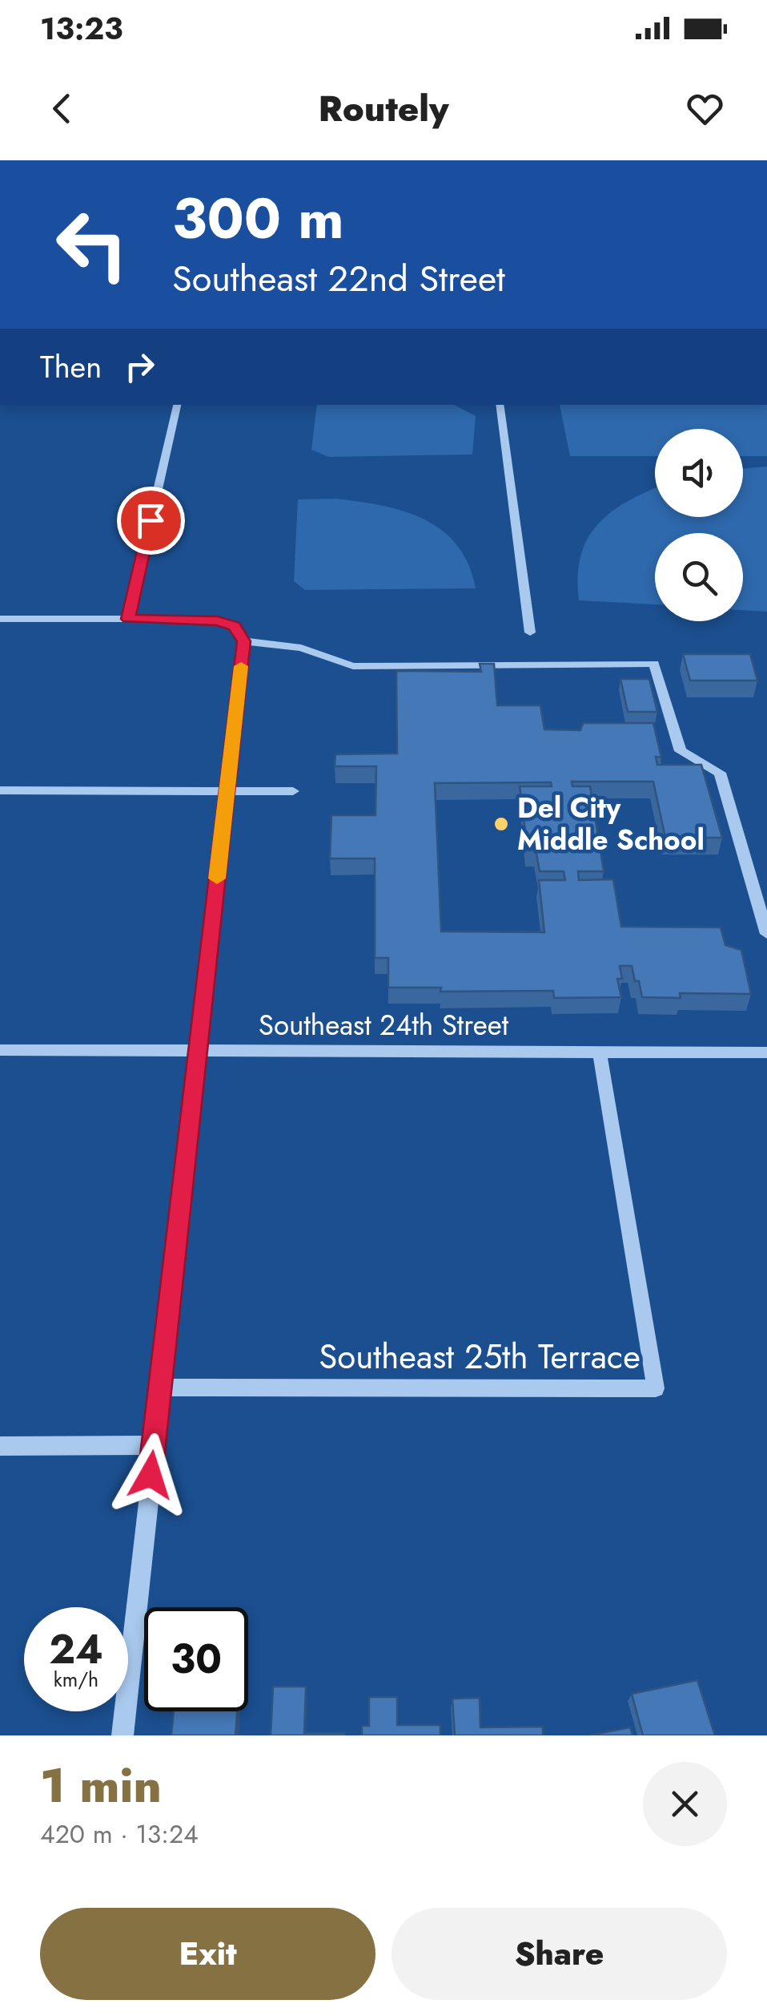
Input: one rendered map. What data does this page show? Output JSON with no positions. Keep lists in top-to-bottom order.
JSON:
{
  "streets": {
    "street": ["Southeast 24th Street", "Southeast 25th Terrace"]
  },
  "crossings": [
    ["Southeast 24th Street", "Southeast 25th Terrace"]
  ],
  "places": ["Del City Middle School"],
  "page": {
    "status": "13:23",
    "header": "Routely",
    "turn": ["300 m", "Southeast 22nd Street"],
    "then": "Then",
    "speed": "24 km/h",
    "limit": "30",
    "heading": ["1 min", "420 m · 13:24"],
    "buttons": ["Exit", "Share"]
  }
}
